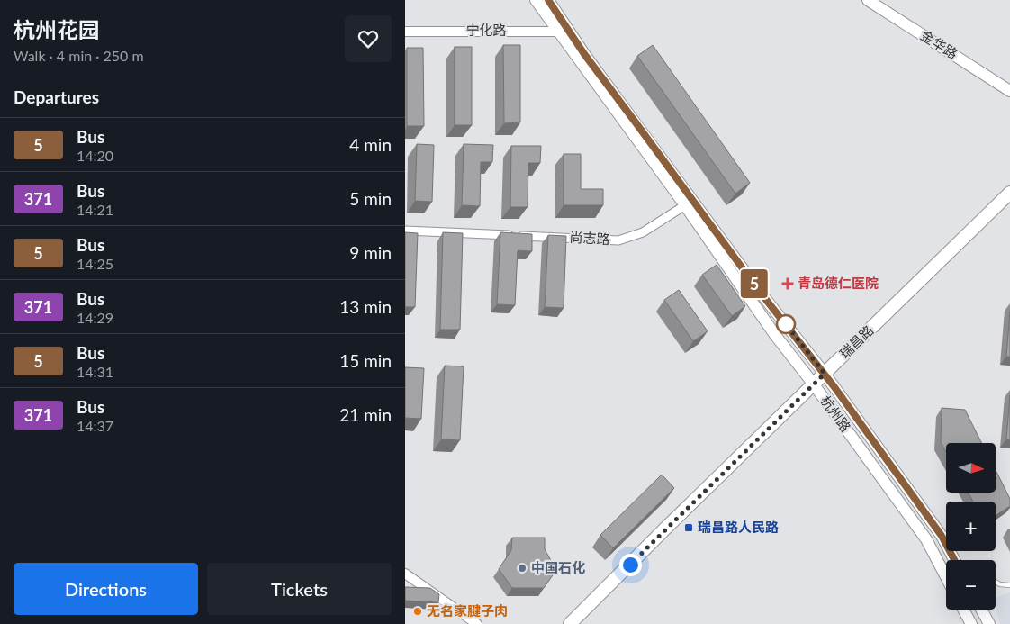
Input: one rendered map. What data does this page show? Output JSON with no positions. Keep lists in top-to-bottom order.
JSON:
{
  "streets": {
    "main road": ["金华路", "瑞昌路", "杭州路"],
    "street": ["宁化路", "尚志路"]
  },
  "crossings": [
    ["宁化路", "杭州路"],
    ["尚志路", "杭州路"],
    ["瑞昌路", "杭州路"]
  ],
  "places": {
    "health": ["青岛德仁医院"],
    "transit": ["瑞昌路人民路"],
    "other": ["中国石化", "无名家腱子肉"]
  },
  "lines": ["bus line 5"],
  "north": "right",
  "page": {
    "heading": [
      ["杭州花园", "Walk · 4 min · 250 m"],
      "Departures"
    ],
    "on_map": "5",
    "list": [
      {
        "mark": "5",
        "name": "Bus",
        "note": "14:20",
        "value": "4 min"
      },
      {
        "mark": "371",
        "name": "Bus",
        "note": "14:21",
        "value": "5 min"
      },
      {
        "mark": "5",
        "name": "Bus",
        "note": "14:25",
        "value": "9 min"
      },
      {
        "mark": "371",
        "name": "Bus",
        "note": "14:29",
        "value": "13 min"
      },
      {
        "mark": "5",
        "name": "Bus",
        "note": "14:31",
        "value": "15 min"
      },
      {
        "mark": "371",
        "name": "Bus",
        "note": "14:37",
        "value": "21 min"
      }
    ],
    "map_buttons": ["+", "−"],
    "buttons": ["Directions", "Tickets"]
  }
}
